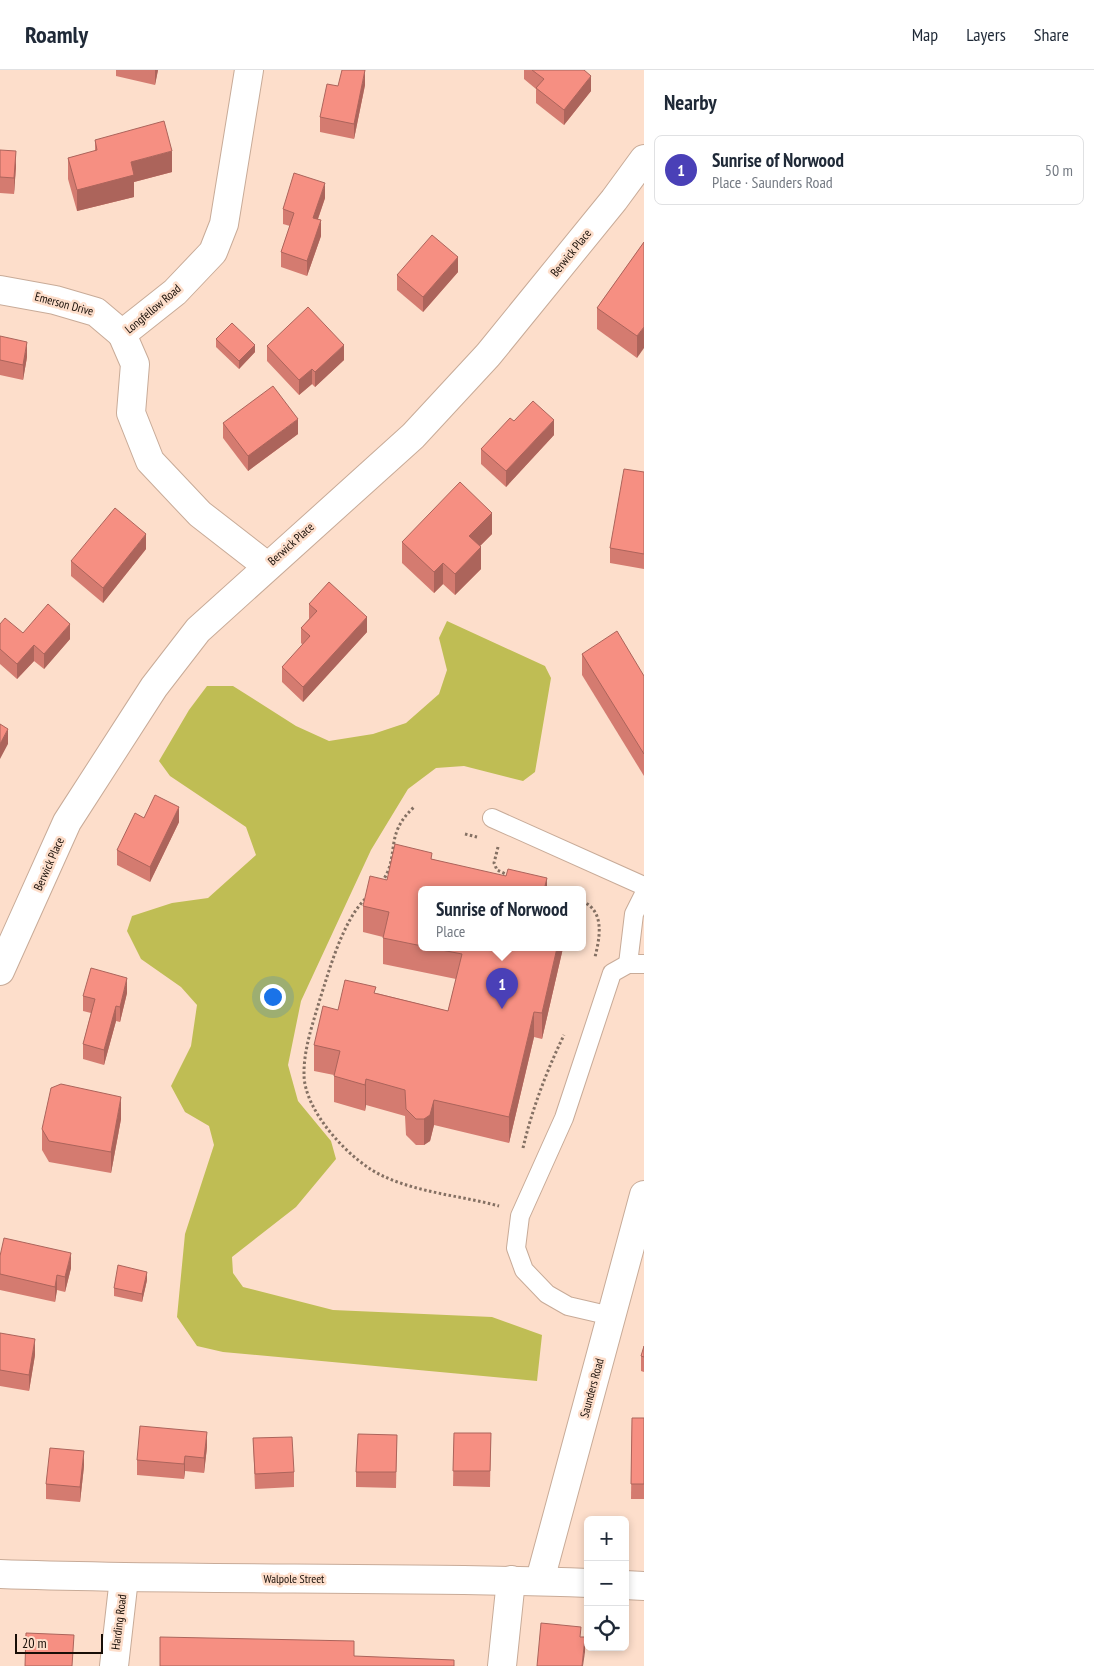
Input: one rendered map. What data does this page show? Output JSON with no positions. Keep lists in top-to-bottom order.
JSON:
{
  "streets": {
    "street": [
      "Berwick Place",
      "Emerson Drive",
      "Longfellow Road",
      "Saunders Road",
      "Walpole Street",
      "Harding Road"
    ]
  },
  "crossings": [
    ["Berwick Place", "Longfellow Road"],
    ["Emerson Drive", "Longfellow Road"],
    ["Saunders Road", "Walpole Street"],
    ["Walpole Street", "Harding Road"]
  ],
  "scale_bar": "20 m",
  "page": {
    "header": "Roamly",
    "nav": ["Map", "Layers", "Share"],
    "heading": "Nearby",
    "list": [
      {
        "mark": "1",
        "name": "Sunrise of Norwood",
        "note": "Place · Saunders Road",
        "value": "50 m"
      }
    ],
    "popup": ["Sunrise of Norwood", "Place"],
    "pins": "1",
    "map_buttons": ["+", "−"],
    "scale": "20 m"
  }
}
